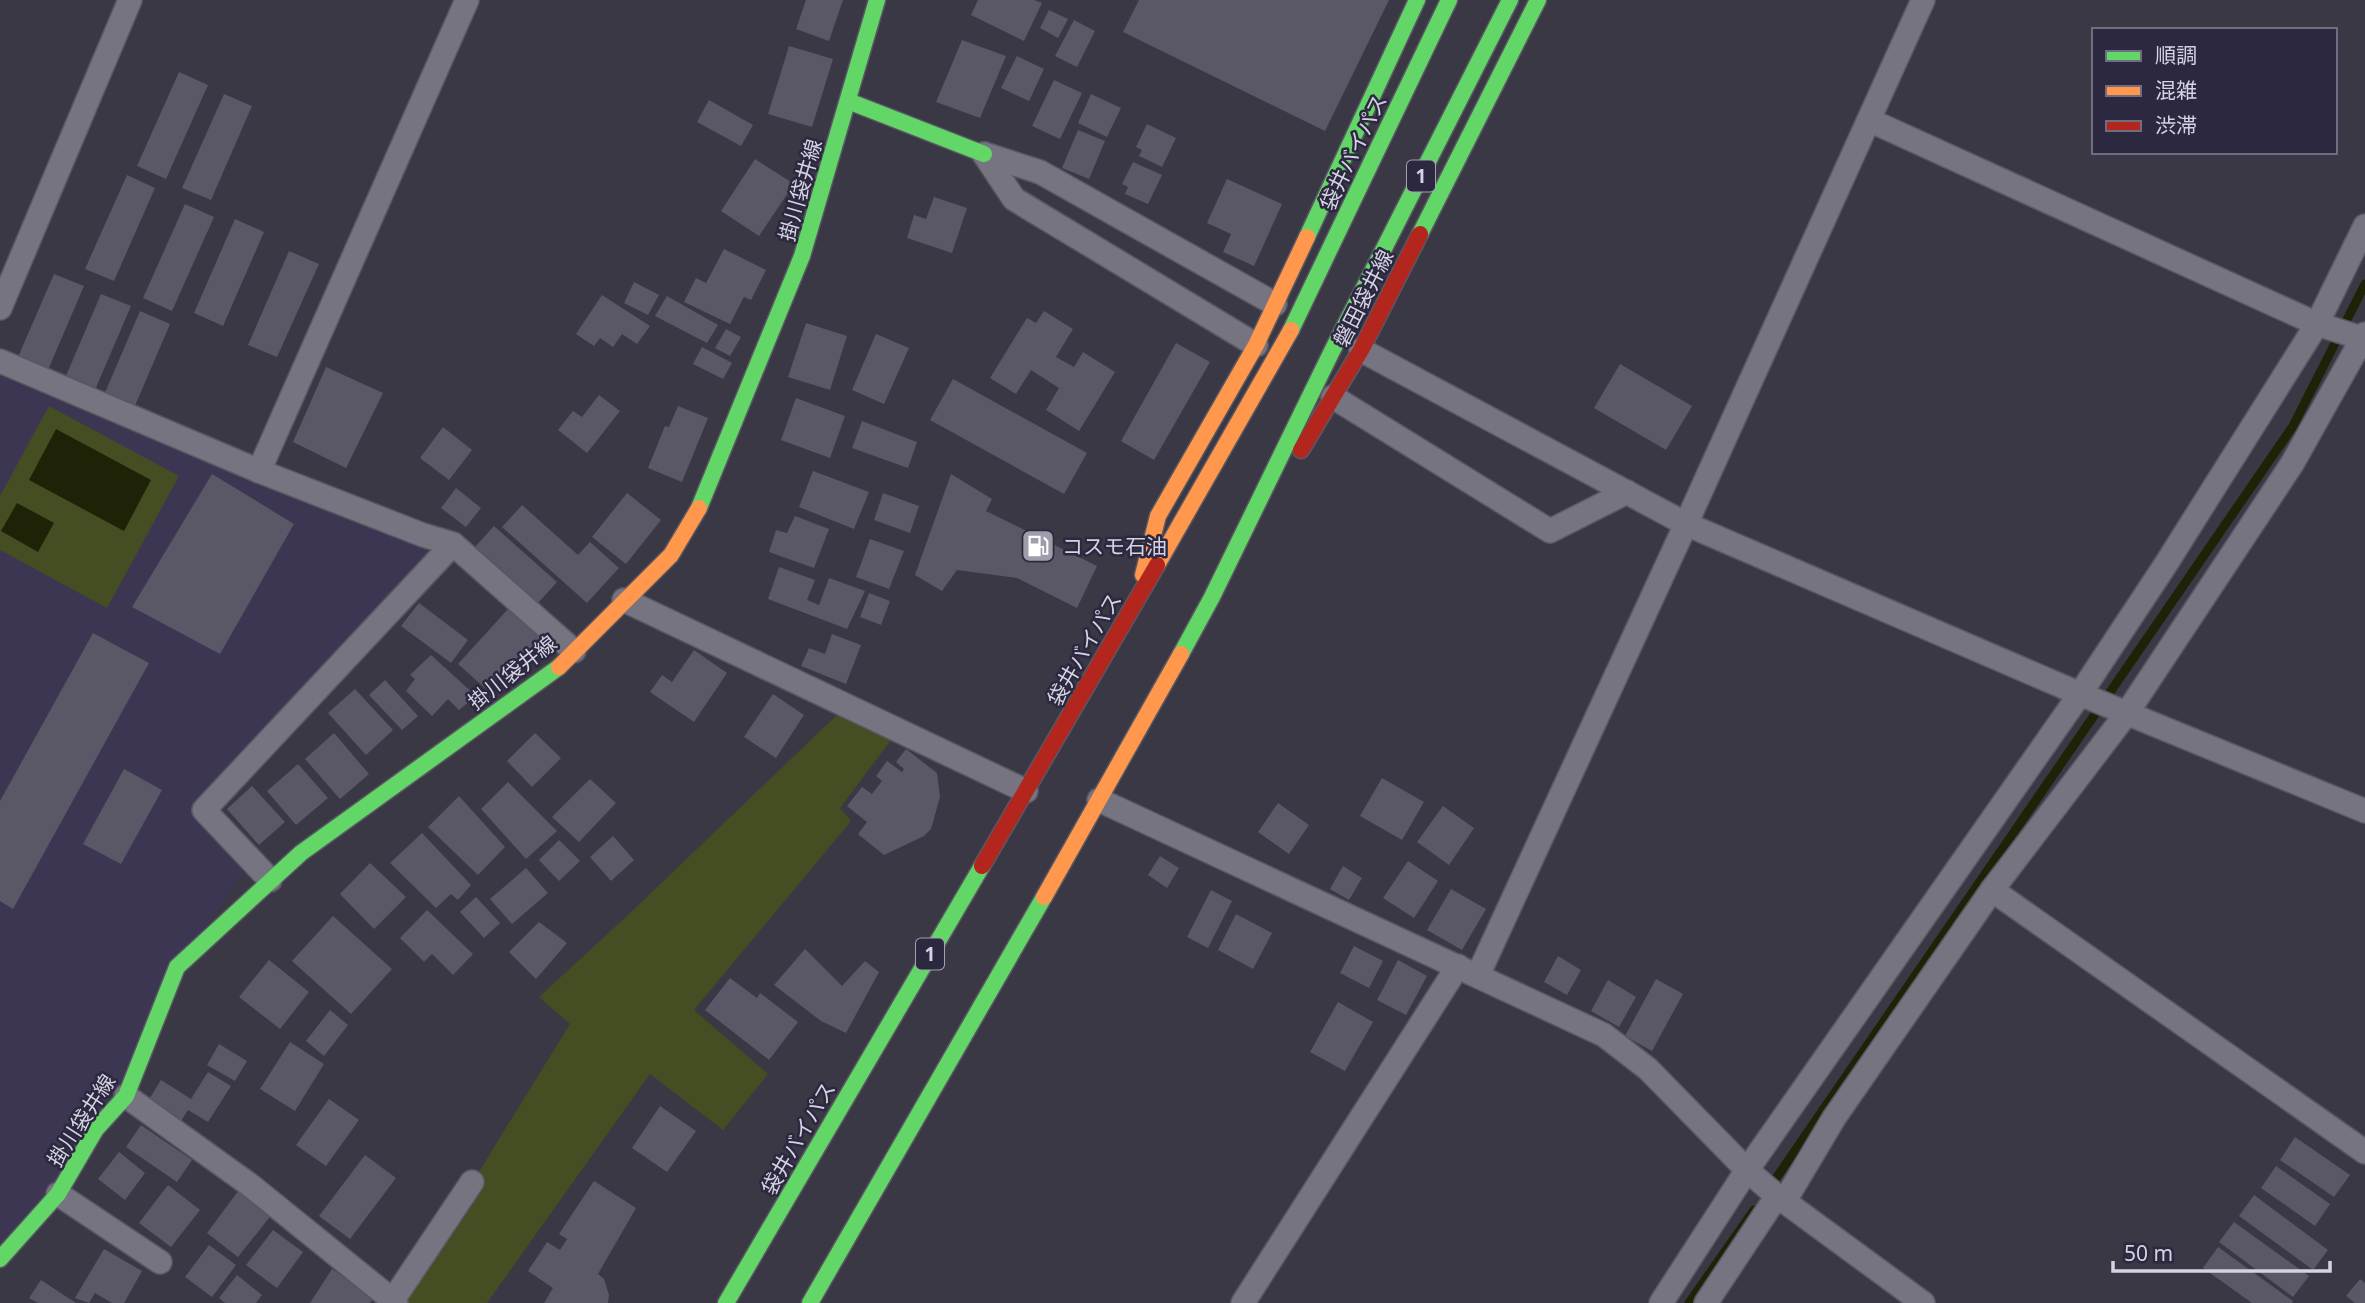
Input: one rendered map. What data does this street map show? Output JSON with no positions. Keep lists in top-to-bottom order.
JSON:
{
  "streets": {
    "main road": [
      "袋井バイパス",
      "1",
      "掛川袋井線",
      "磐田袋井線"
    ]
  },
  "crossings": [
    ["1", "磐田袋井線"]
  ],
  "places": {
    "fuel station": ["コスモ石油"]
  },
  "legend": ["順調", "混雑", "渋滞"],
  "scale_bar": "50 m"
}
